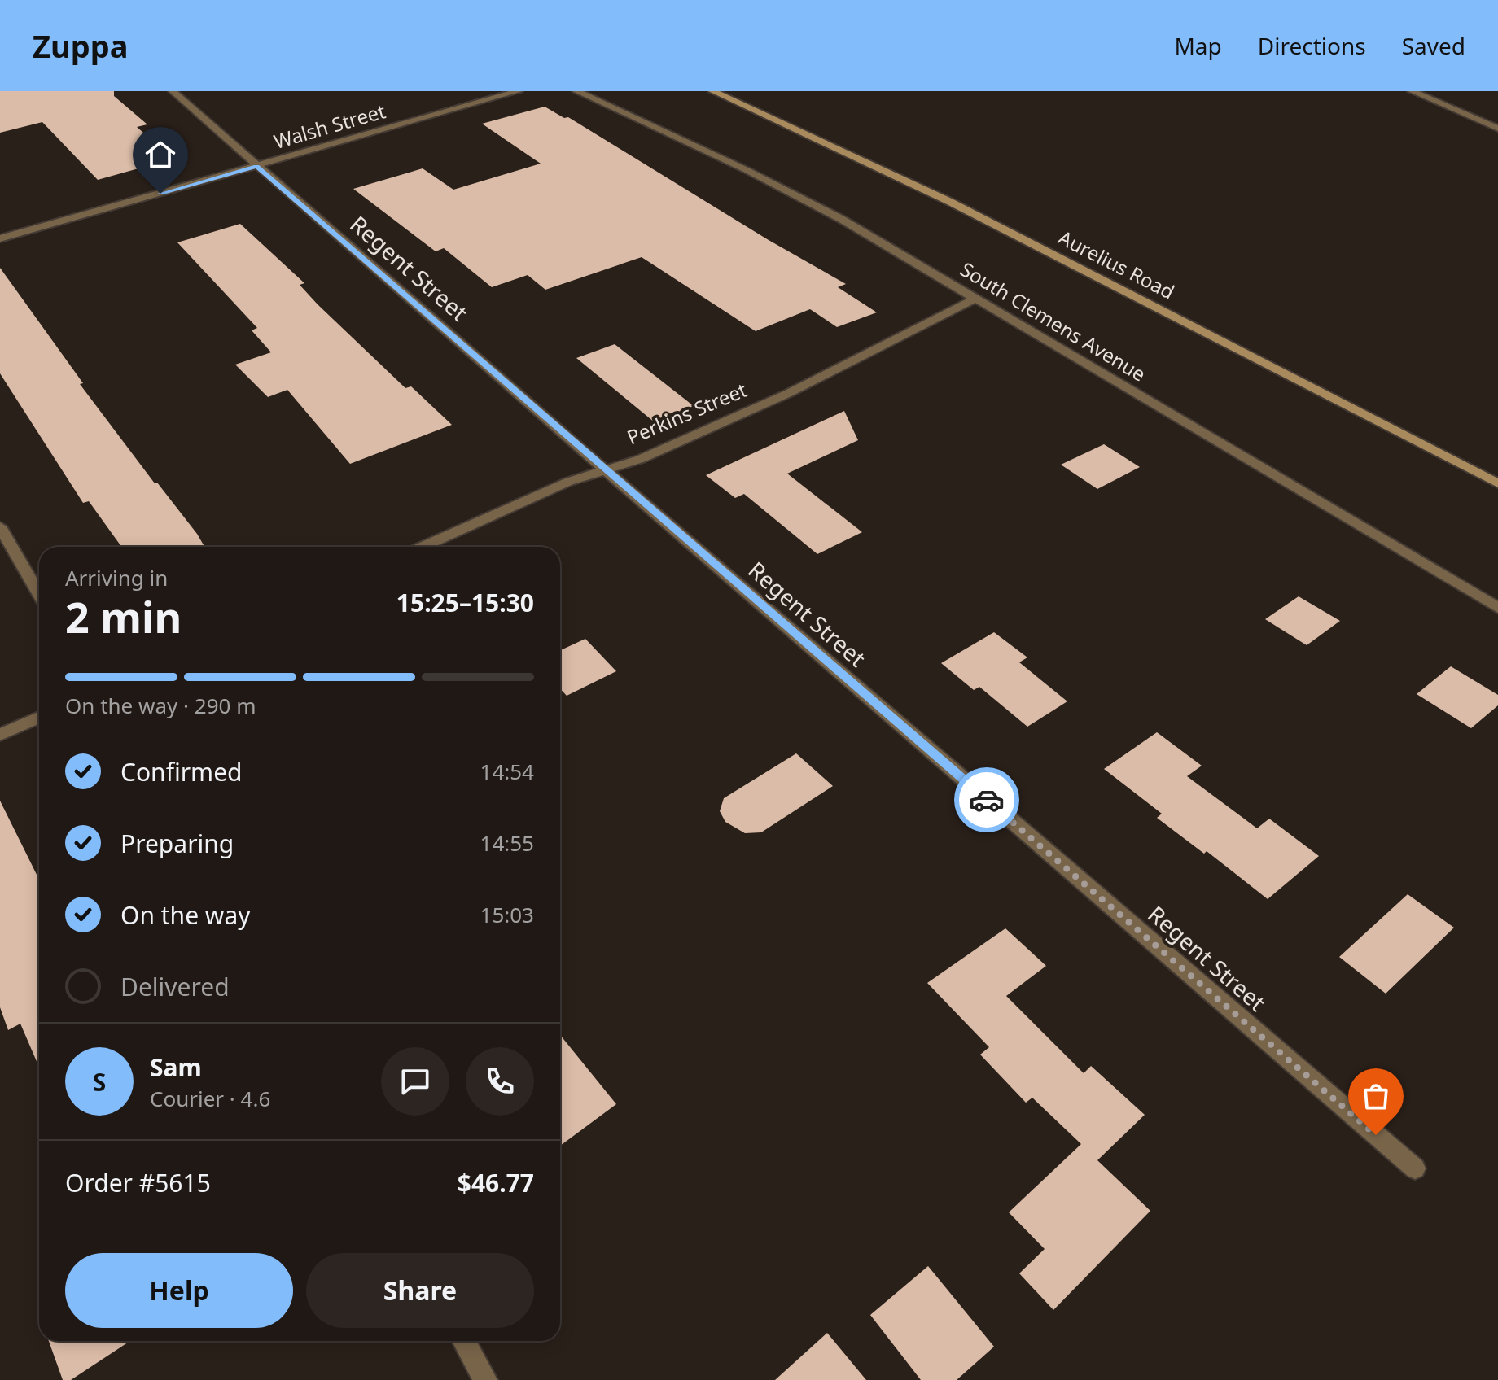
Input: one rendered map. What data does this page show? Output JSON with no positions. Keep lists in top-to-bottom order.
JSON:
{
  "streets": {
    "street": [
      "Walsh Street",
      "Aurelius Road",
      "Regent Street",
      "South Clemens Avenue",
      "Perkins Street"
    ]
  },
  "crossings": [
    ["Walsh Street", "Regent Street"],
    ["Regent Street", "Perkins Street"],
    ["South Clemens Avenue", "Perkins Street"]
  ],
  "page": {
    "header": "Zuppa",
    "nav": ["Map", "Directions", "Saved"],
    "heading": ["2 min", "Arriving in", "15:25–15:30"],
    "panel": [
      "Sam",
      "Courier · 4.6",
      "Order #5615",
      "$46.77"
    ],
    "bar": "On the way · 290 m",
    "list": [
      ["Confirmed", "14:54"],
      ["Preparing", "14:55"],
      ["On the way", "15:03"],
      "Delivered"
    ],
    "round": "S",
    "buttons": ["Help", "Share"]
  }
}
